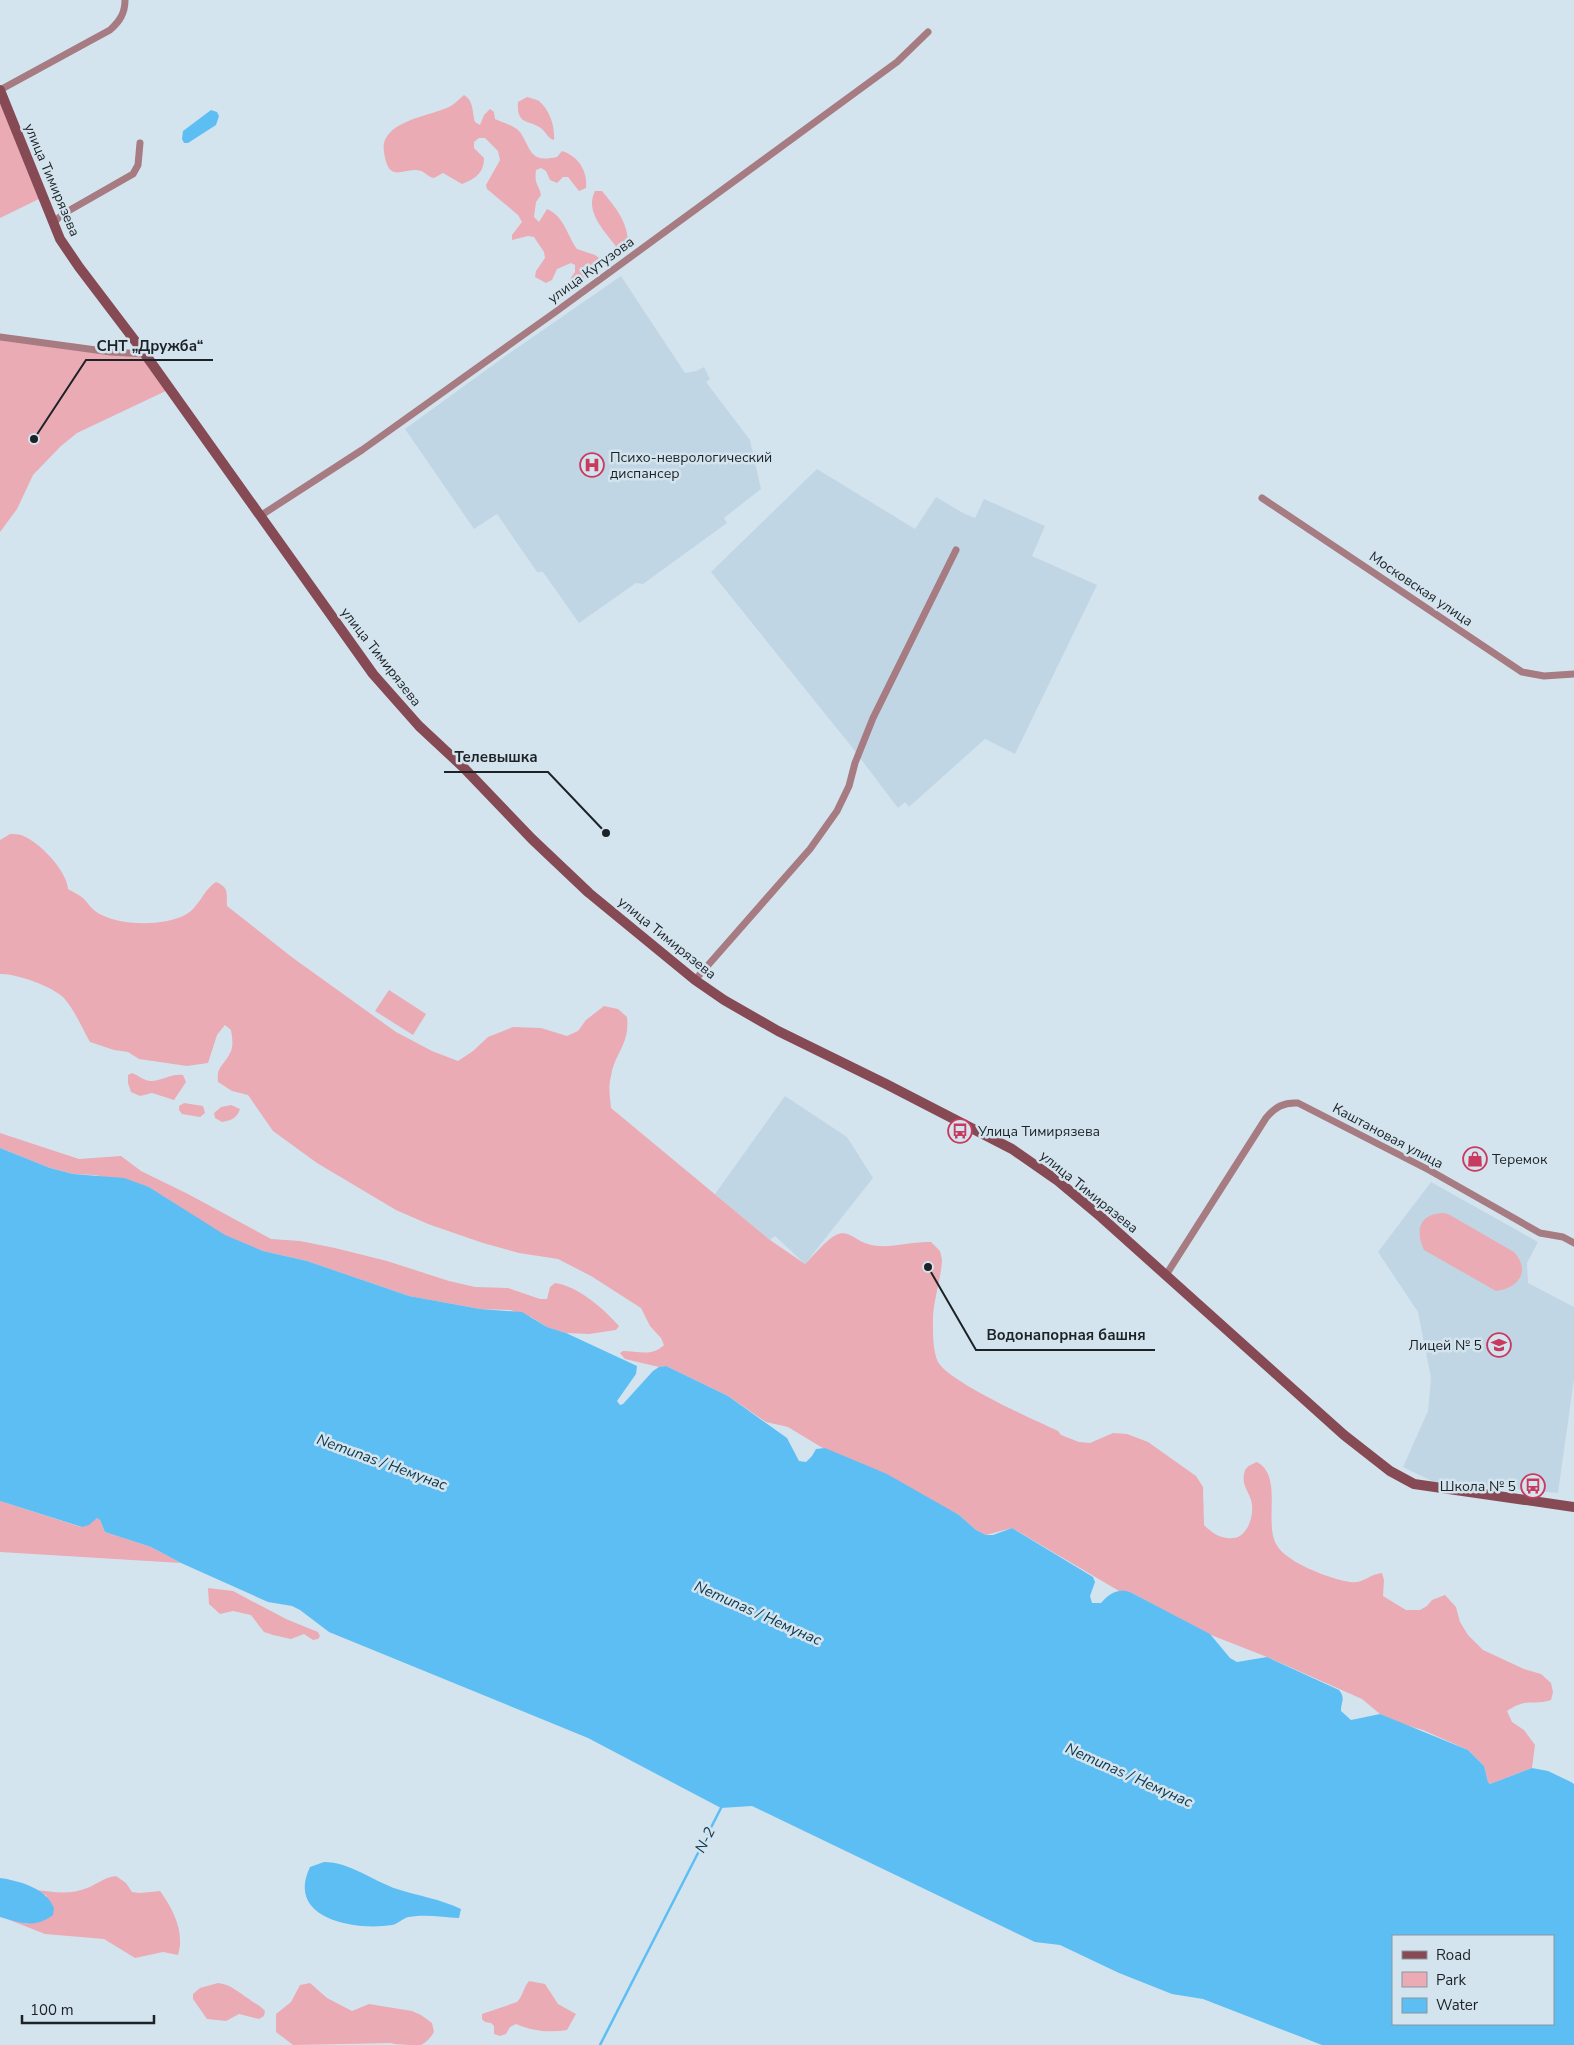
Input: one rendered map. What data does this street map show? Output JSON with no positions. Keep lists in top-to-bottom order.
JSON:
{
  "streets": {
    "main road": ["улица Тимирязева"],
    "street": ["улица Кутузова", "Московская улица", "Каштановая улица"]
  },
  "crossings": [
    ["улица Тимирязева", "улица Кутузова"],
    ["улица Тимирязева", "Каштановая улица"]
  ],
  "water": ["Nemunas / Немунас", "N-2"],
  "places": {
    "other": ["СНТ „Дружба“", "Телевышка", "Водонапорная башня"],
    "hospital": ["Психо-неврологический диспансер"],
    "bus stop": ["Улица Тимирязева", "Школа № 5"],
    "shop": ["Теремок"],
    "school or university": ["Лицей № 5"]
  },
  "legend": ["Road", "Park", "Water"],
  "scale_bar": "100 m"
}
